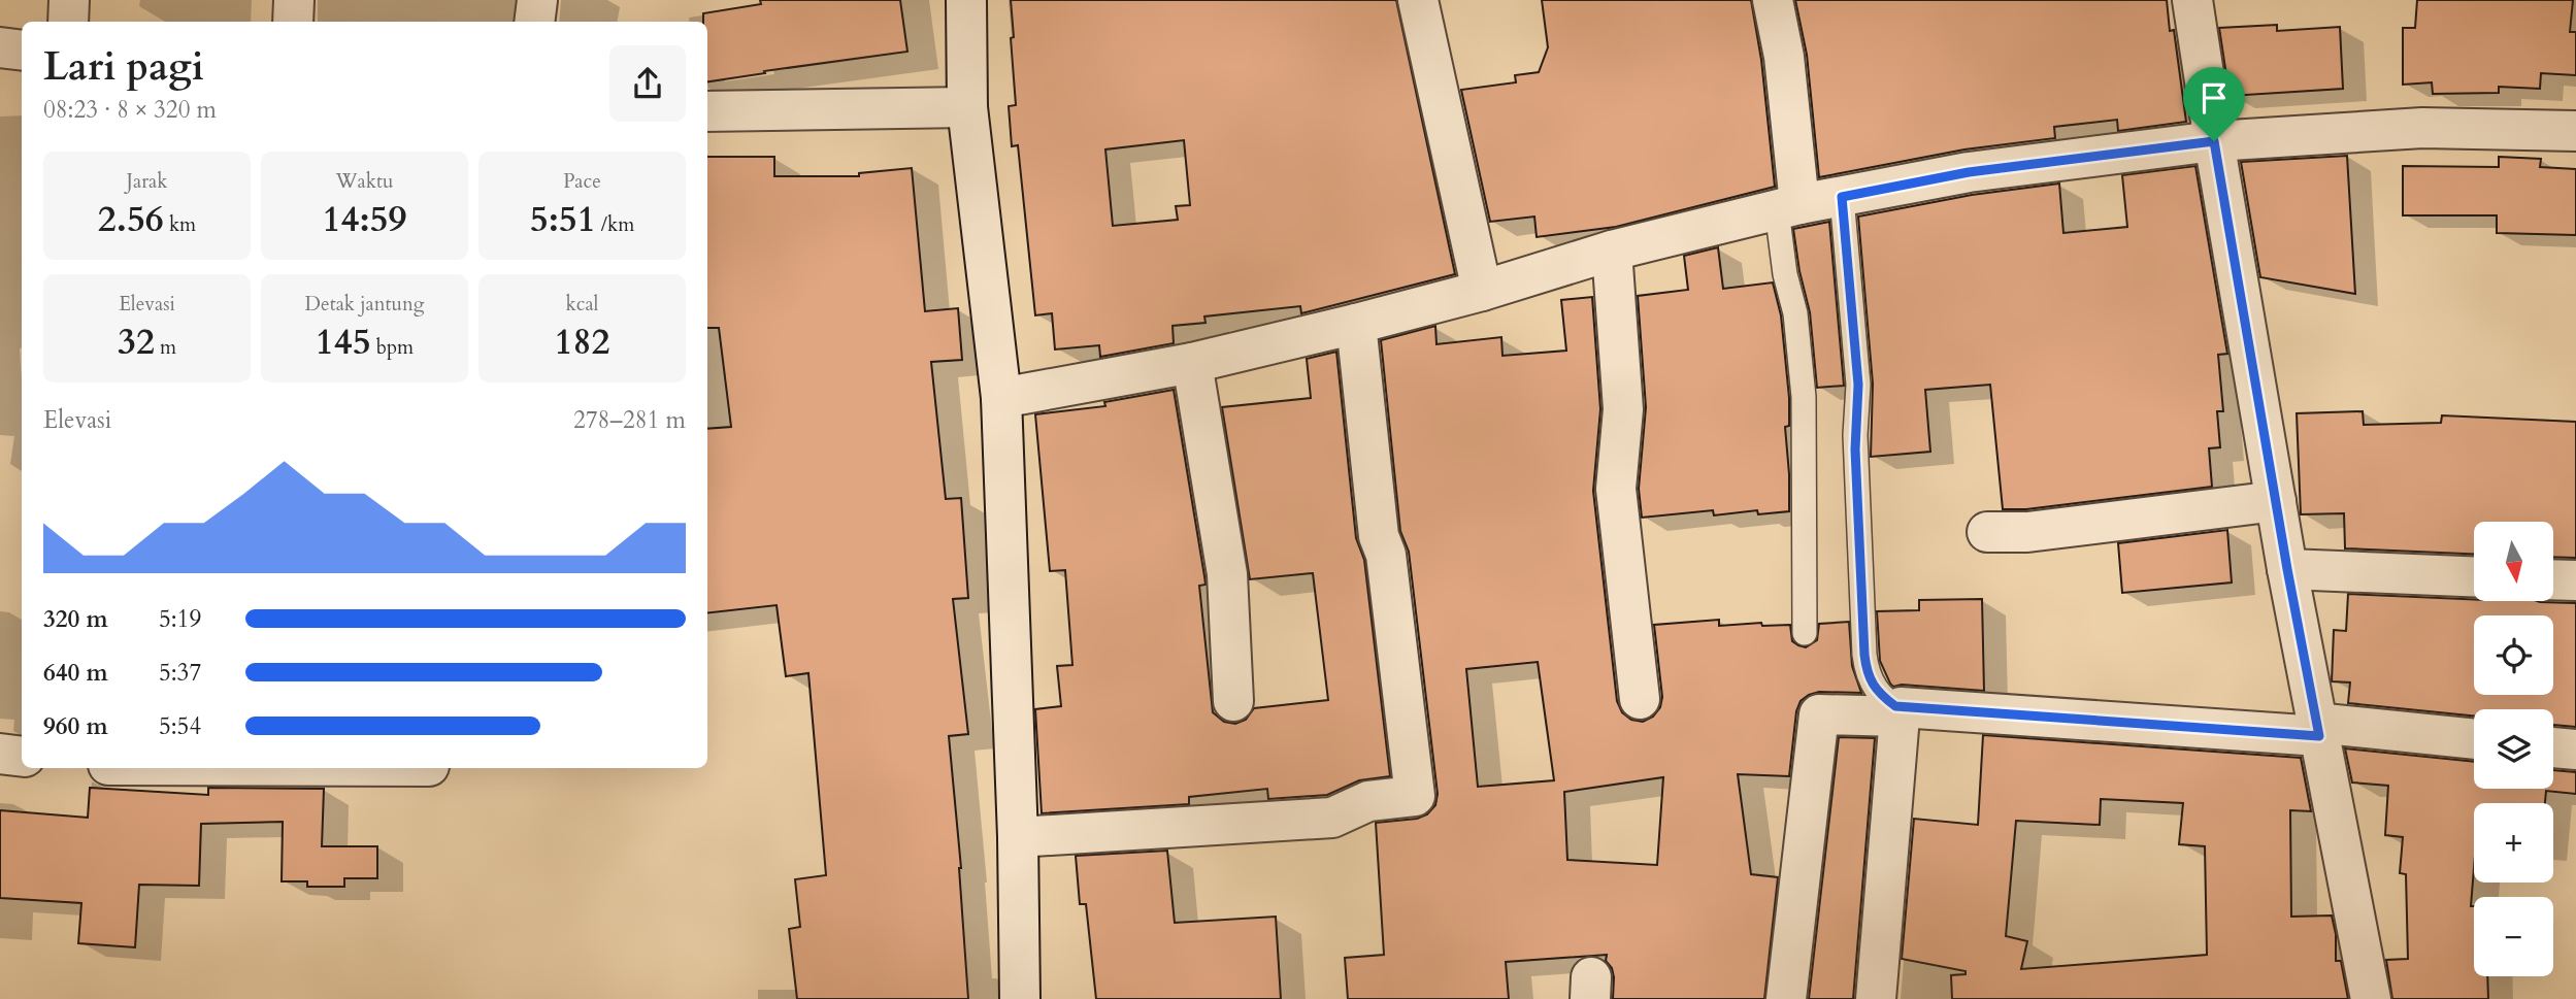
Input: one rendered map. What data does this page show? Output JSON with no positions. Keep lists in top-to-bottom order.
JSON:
{
  "north": "bottom",
  "page": {
    "heading": ["Lari pagi", "08:23 · 8 × 320 m"],
    "stats": [
      ["Jarak", "2.56 km"],
      ["Waktu", "14:59"],
      ["Pace", "5:51 /km"],
      ["Elevasi", "32 m"],
      ["Detak jantung", "145 bpm"],
      ["kcal", "182"]
    ],
    "chart": ["Elevasi", "278–281 m"],
    "map_buttons": ["+", "−"],
    "list": [
      {
        "name": "320 m",
        "note": "5:19"
      },
      {
        "name": "640 m",
        "note": "5:37"
      },
      {
        "name": "960 m",
        "note": "5:54"
      }
    ]
  }
}
